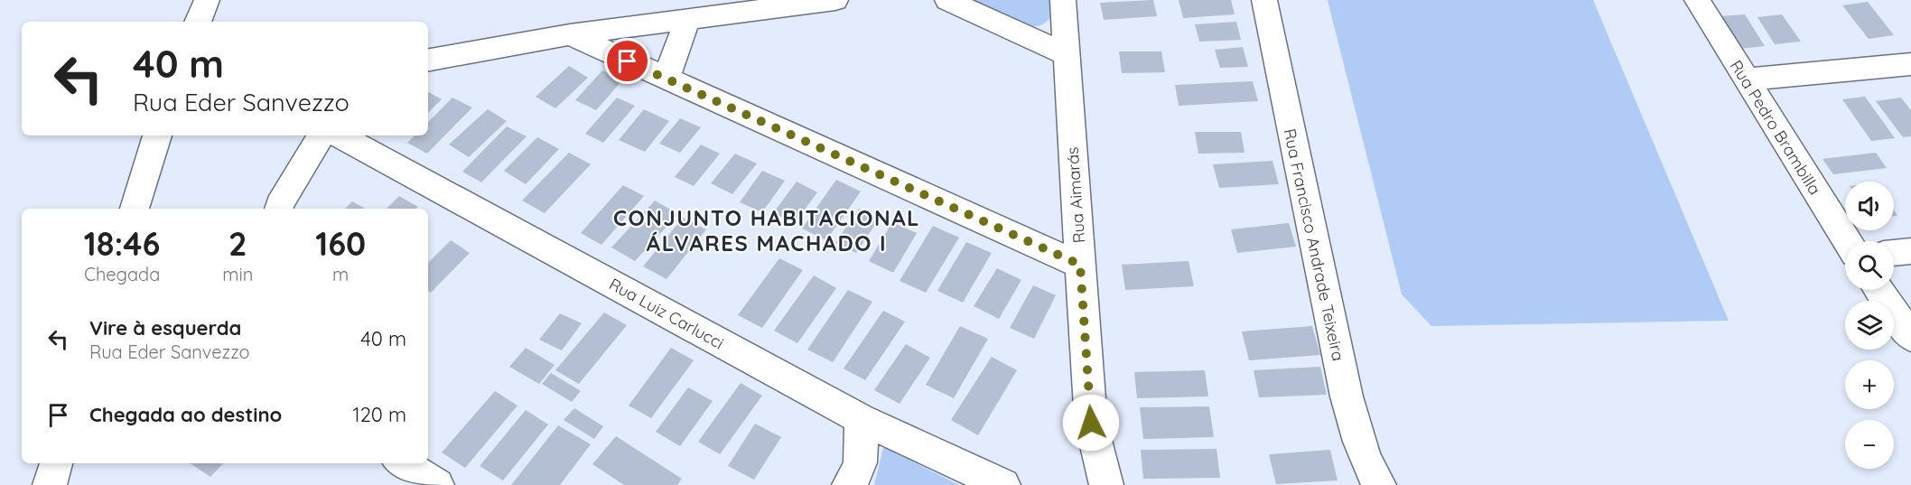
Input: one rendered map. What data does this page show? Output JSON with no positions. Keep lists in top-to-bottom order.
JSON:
{
  "streets": {
    "street": [
      "Rua Pedro Brambilla",
      "Rua Aimarás",
      "Rua Francisco Andrade Teixeira",
      "Rua Luiz Carlucci"
    ]
  },
  "districts": ["CONJUNTO HABITACIONAL ÁLVARES MACHADO I"],
  "page": {
    "turn": ["40 m", "Rua Eder Sanvezzo"],
    "map_buttons": ["+", "−"],
    "eta": [
      "18:46",
      "Chegada",
      "2",
      "min",
      "160",
      "m"
    ],
    "list": [
      {
        "name": "Vire à esquerda",
        "note": "Rua Eder Sanvezzo",
        "value": "40 m"
      },
      {
        "name": "Chegada ao destino",
        "value": "120 m"
      }
    ]
  }
}
